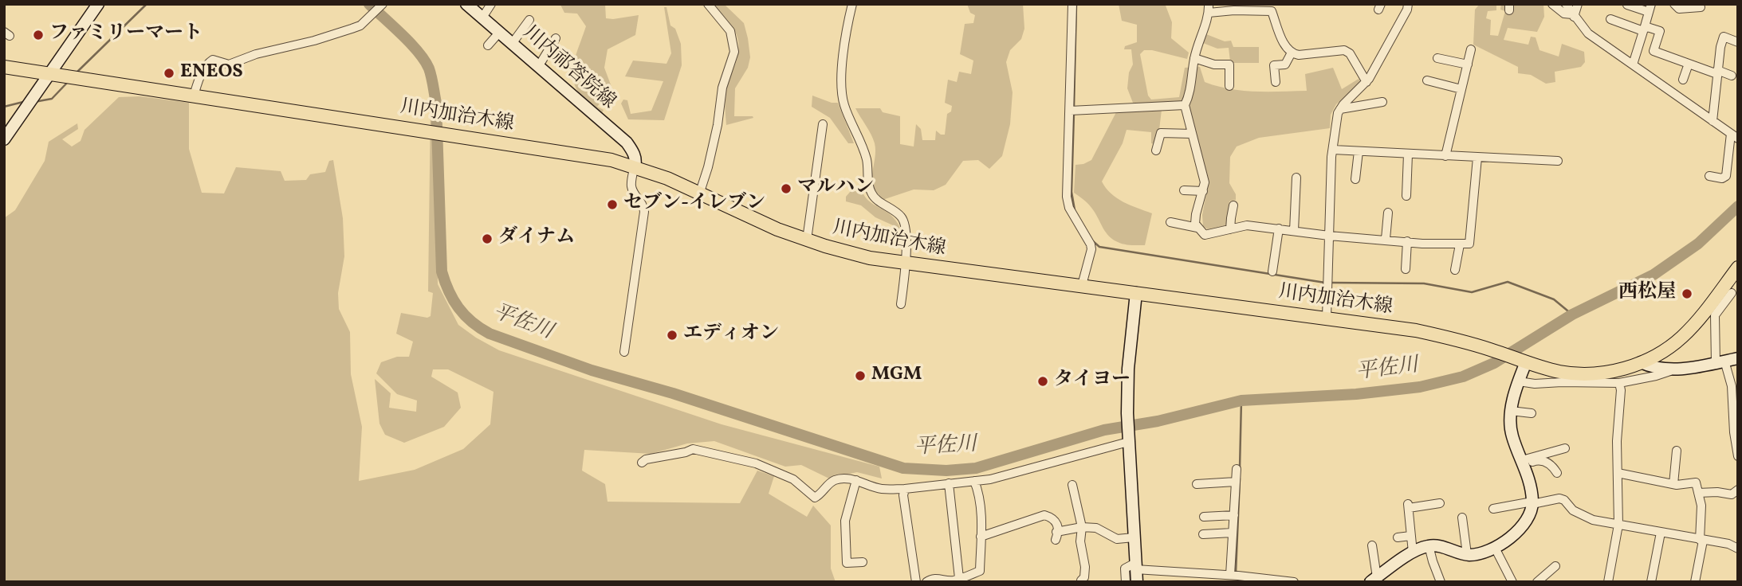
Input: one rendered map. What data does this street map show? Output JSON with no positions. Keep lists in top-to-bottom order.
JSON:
{
  "streets": {
    "main road": ["川内加治木線"],
    "street": ["川内祁答院線"]
  },
  "crossings": [
    ["川内祁答院線", "川内加治木線"]
  ],
  "water": ["平佐川"],
  "places": [
    "ファミリーマート",
    "ENEOS",
    "マルハン",
    "セブン-イレブン",
    "ダイナム",
    "西松屋",
    "エディオン",
    "MGM",
    "タイヨー"
  ]
}
